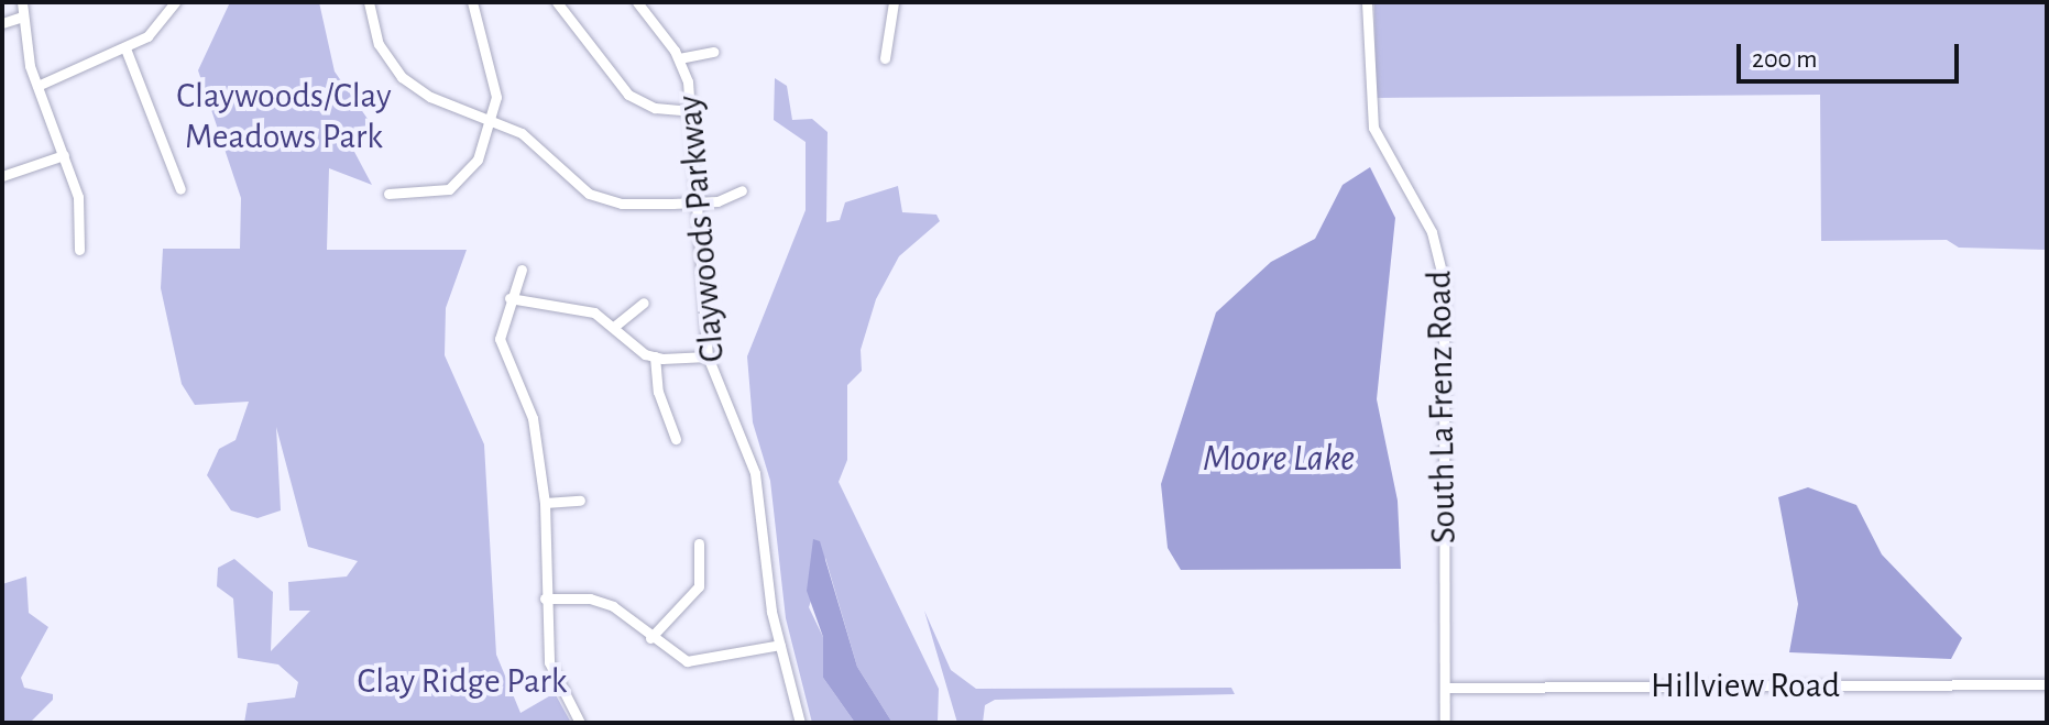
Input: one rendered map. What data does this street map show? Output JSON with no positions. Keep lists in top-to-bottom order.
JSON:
{
  "streets": {
    "street": ["Claywoods Parkway", "South La Frenz Road", "Hillview Road"]
  },
  "crossings": [
    ["South La Frenz Road", "Hillview Road"]
  ],
  "water": ["Moore Lake"],
  "parks": ["Claywoods/Clay Meadows Park", "Clay Ridge Park"],
  "scale_bar": "200 m"
}
